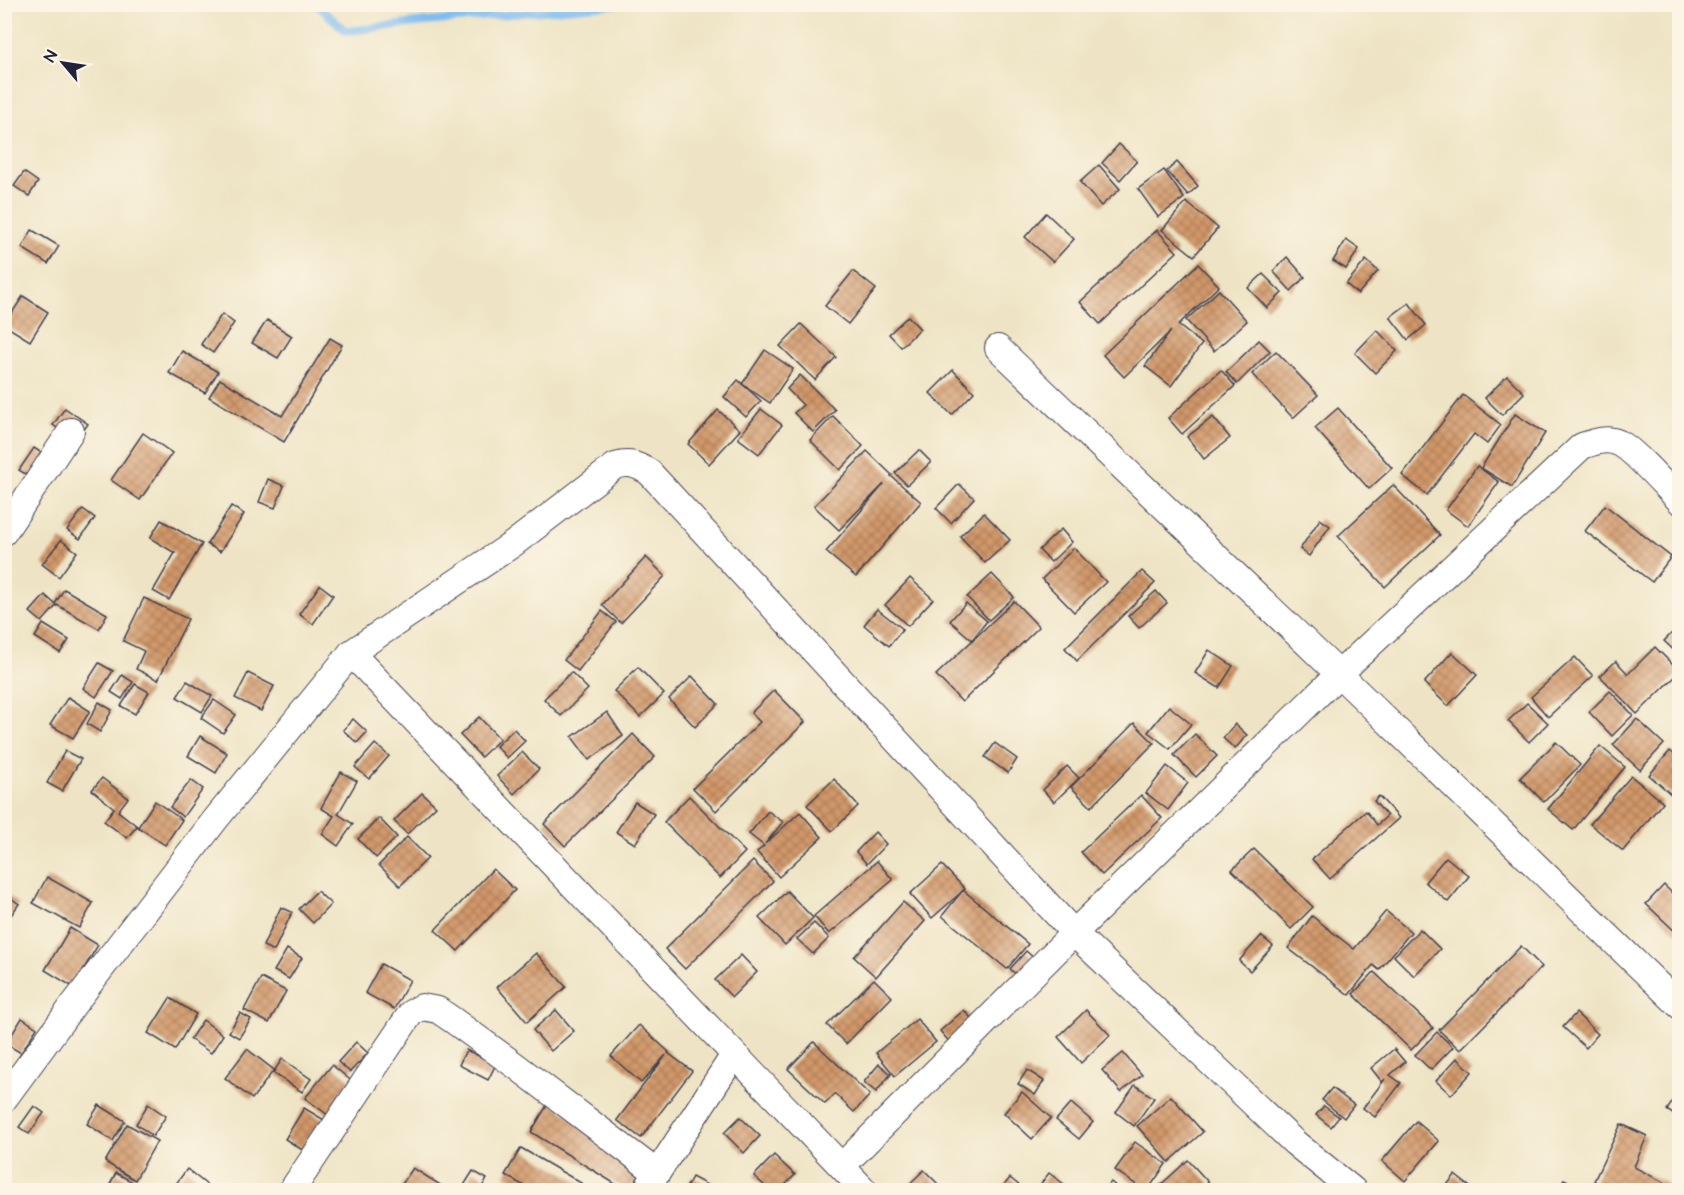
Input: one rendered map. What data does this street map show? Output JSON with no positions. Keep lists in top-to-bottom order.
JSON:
{
  "north": "top left"
}
